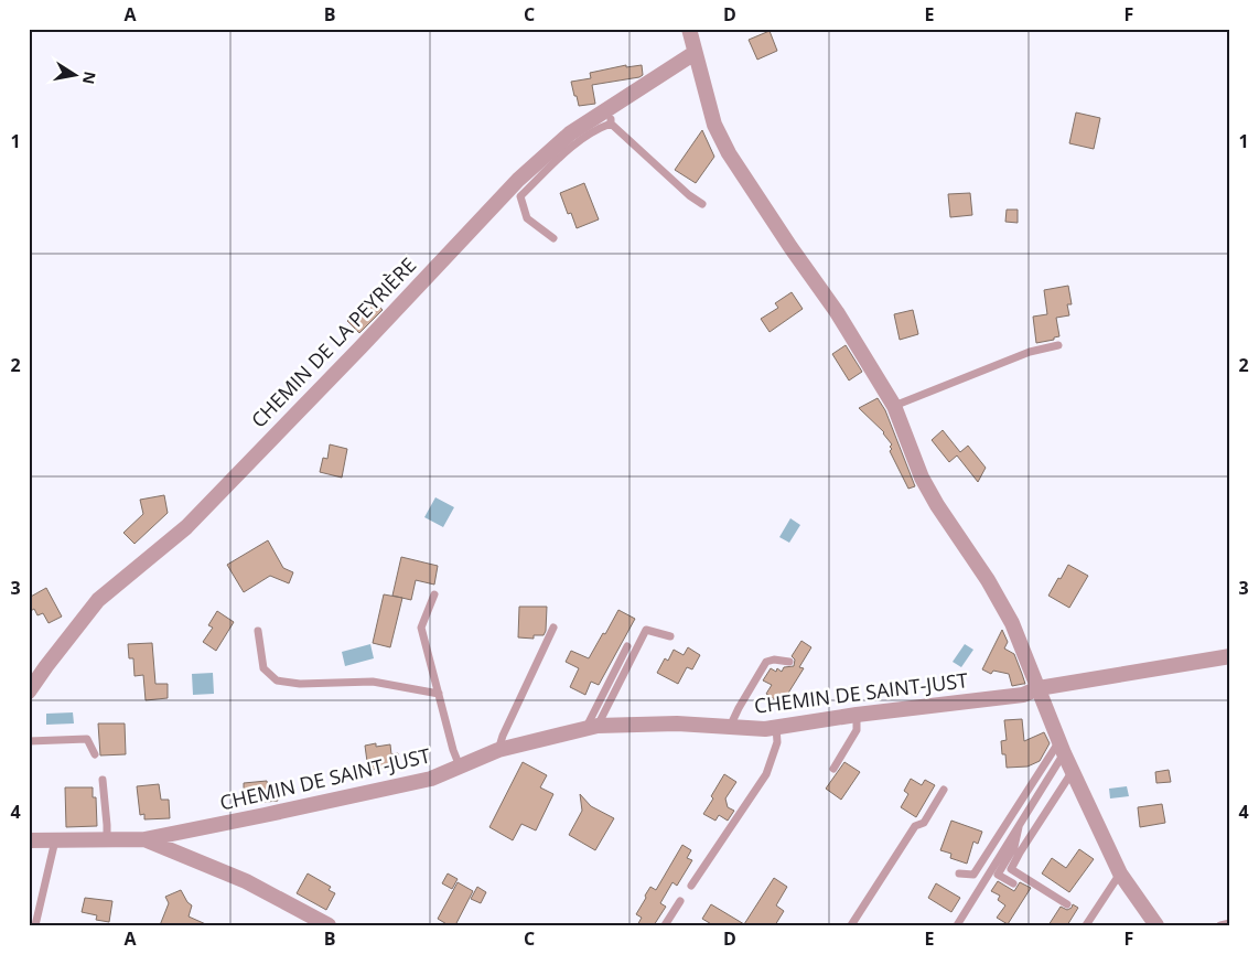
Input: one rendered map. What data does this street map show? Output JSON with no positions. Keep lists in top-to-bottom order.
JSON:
{
  "streets": {
    "street": ["CHEMIN DE LA PEYRIÈRE", "CHEMIN DE SAINT-JUST"]
  },
  "north": "right",
  "grid": {
    "columns": [
      "A",
      "B",
      "C",
      "D",
      "E",
      "F"
    ],
    "rows": [
      "1",
      "2",
      "3",
      "4"
    ]
  }
}
